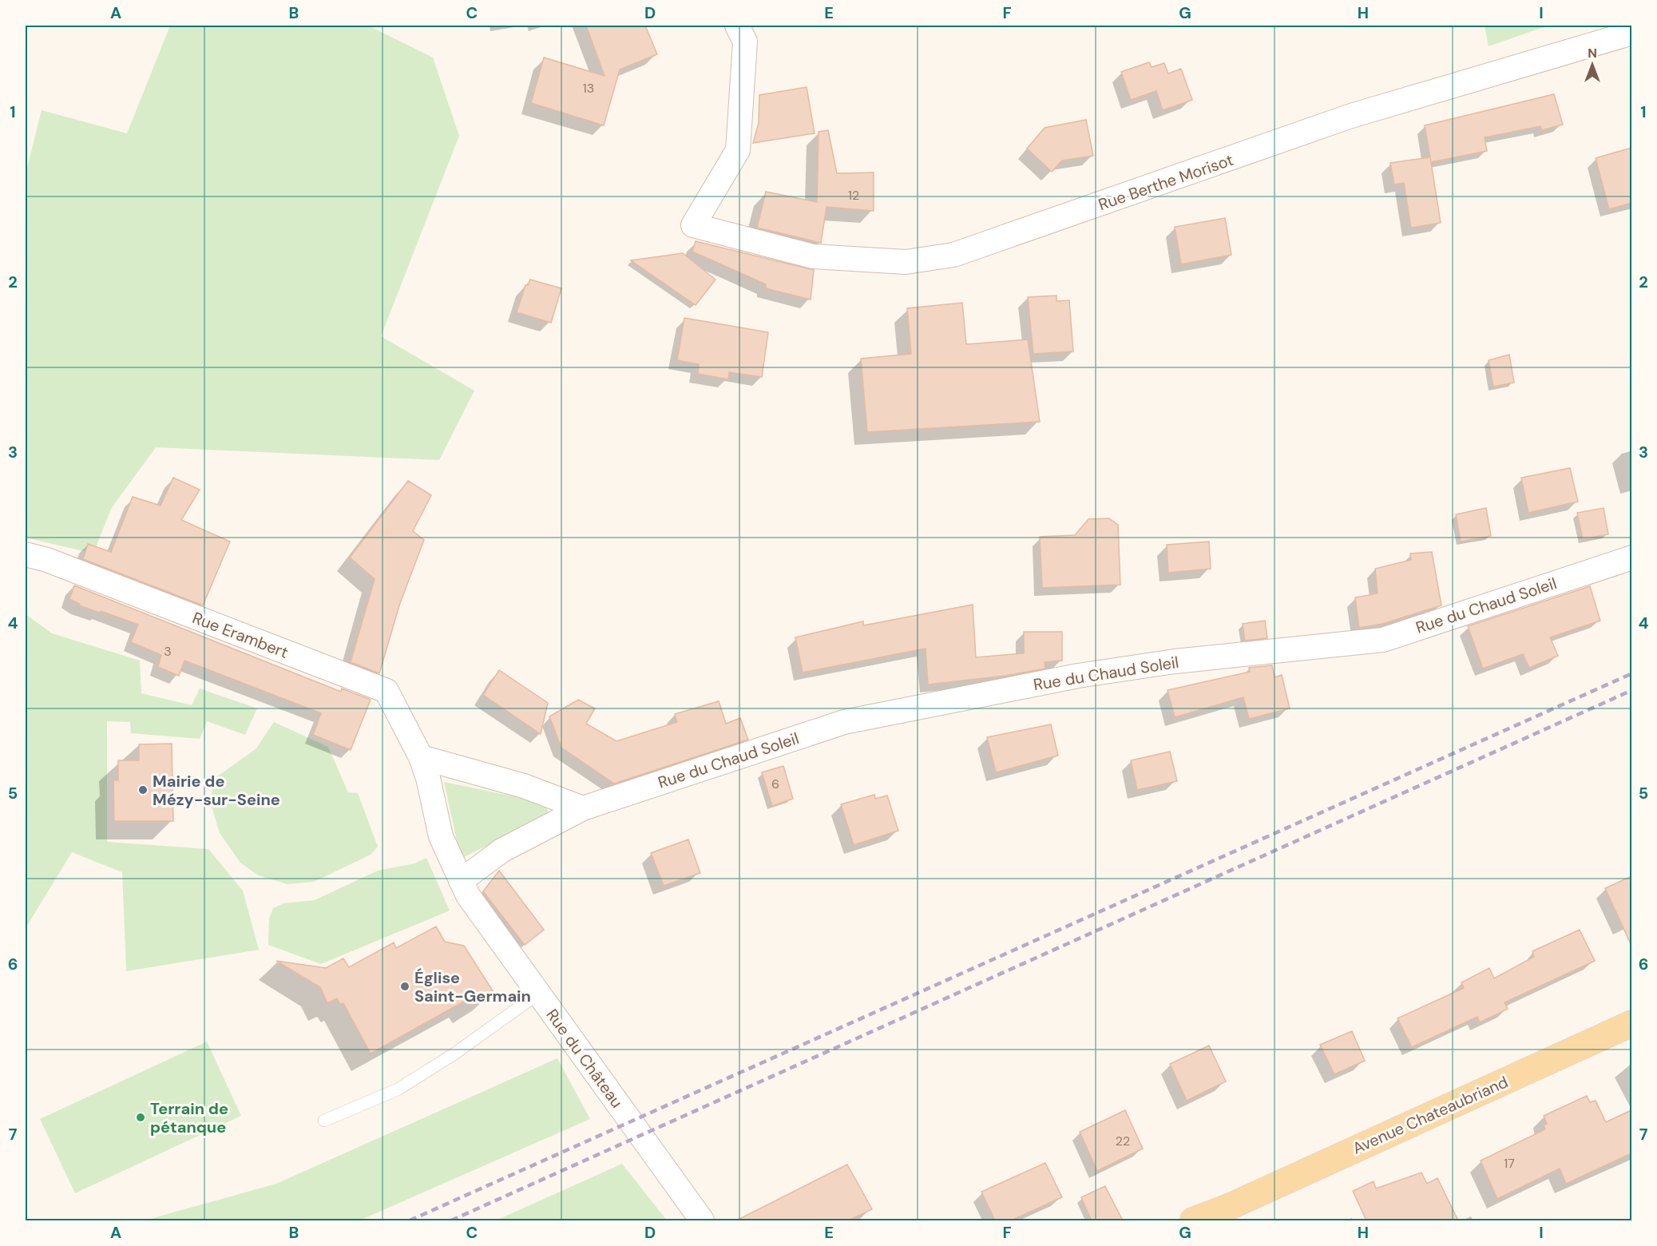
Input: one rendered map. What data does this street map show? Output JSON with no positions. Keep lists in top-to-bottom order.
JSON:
{
  "streets": {
    "main road": ["Avenue Chateaubriand"],
    "street": [
      "Rue Berthe Morisot",
      "Rue du Chaud Soleil",
      "Rue Erambert",
      "Rue du Château"
    ]
  },
  "crossings": [
    ["Rue du Chaud Soleil", "Rue Erambert"],
    ["Rue du Chaud Soleil", "Rue du Château"],
    ["Rue Erambert", "Rue du Château"]
  ],
  "places": ["Mairie de Mézy-sur-Seine", "Église Saint-Germain", "Terrain de pétanque"],
  "house_numbers": [
    "13",
    "12",
    "3",
    "6",
    "22",
    "17"
  ],
  "north": "top",
  "grid": {
    "columns": [
      "A",
      "B",
      "C",
      "D",
      "E",
      "F",
      "G",
      "H",
      "I"
    ],
    "rows": [
      "1",
      "2",
      "3",
      "4",
      "5",
      "6",
      "7"
    ]
  }
}
